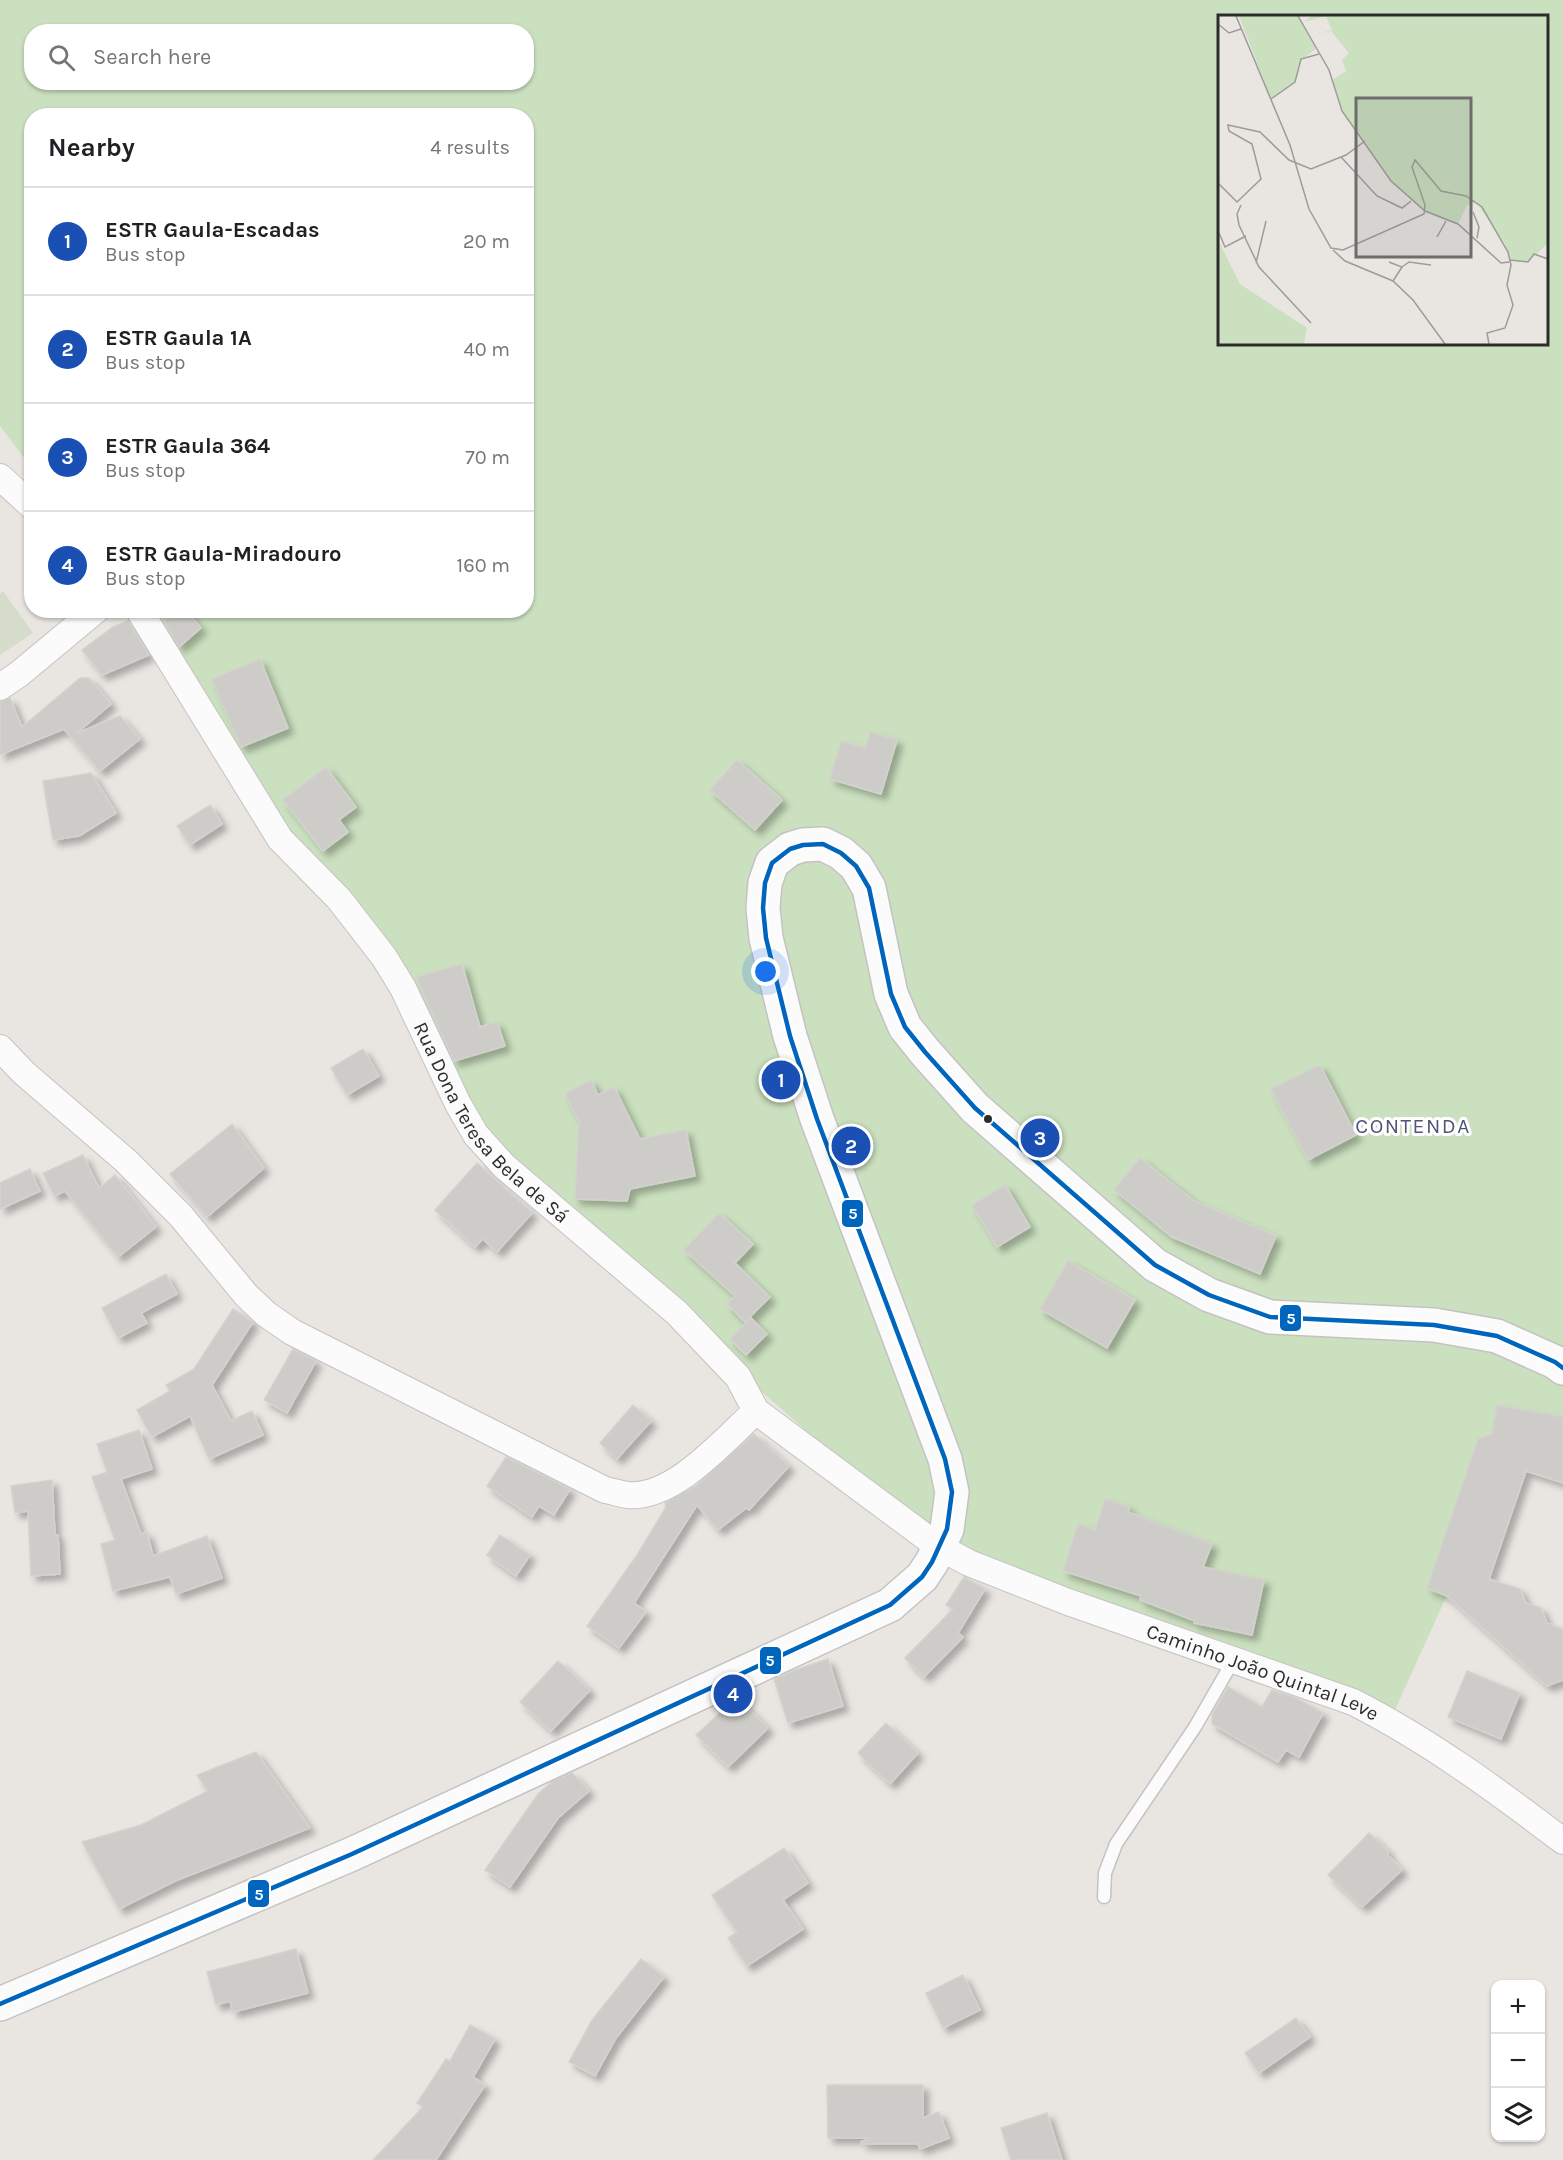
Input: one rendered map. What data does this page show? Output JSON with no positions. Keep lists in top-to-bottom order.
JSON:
{
  "streets": {
    "street": ["Rua Dona Teresa Bela de Sá", "Caminho João Quintal Leve"]
  },
  "crossings": [
    ["Rua Dona Teresa Bela de Sá", "Caminho João Quintal Leve"]
  ],
  "districts": ["CONTENDA"],
  "lines": ["transit line 5"],
  "page": {
    "search": "Search here",
    "heading": ["Nearby", "4 results"],
    "list": [
      {
        "mark": "1",
        "name": "ESTR Gaula-Escadas",
        "note": "Bus stop",
        "value": "20 m"
      },
      {
        "mark": "2",
        "name": "ESTR Gaula 1A",
        "note": "Bus stop",
        "value": "40 m"
      },
      {
        "mark": "3",
        "name": "ESTR Gaula 364",
        "note": "Bus stop",
        "value": "70 m"
      },
      {
        "mark": "4",
        "name": "ESTR Gaula-Miradouro",
        "note": "Bus stop",
        "value": "160 m"
      }
    ],
    "pins": [
      "1",
      "3",
      "2",
      "4"
    ],
    "map_buttons": ["+", "−"]
  }
}
